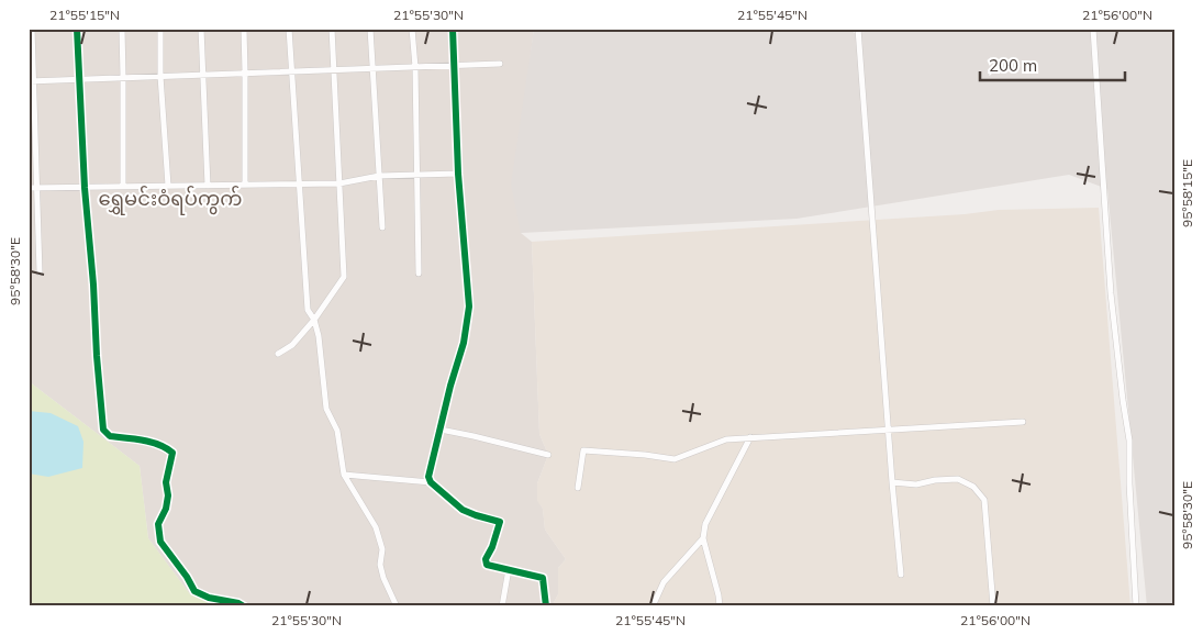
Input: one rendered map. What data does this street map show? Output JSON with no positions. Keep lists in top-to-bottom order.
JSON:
{
  "districts": ["ရွှေမင်းဝံရပ်ကွက်"],
  "scale_bar": "200 m",
  "coordinates": [
    "21°55'15\"N",
    "21°55'30\"N",
    "21°55'45\"N",
    "21°56'00\"N",
    "95°58'15\"E",
    "95°58'30\"E"
  ]
}
